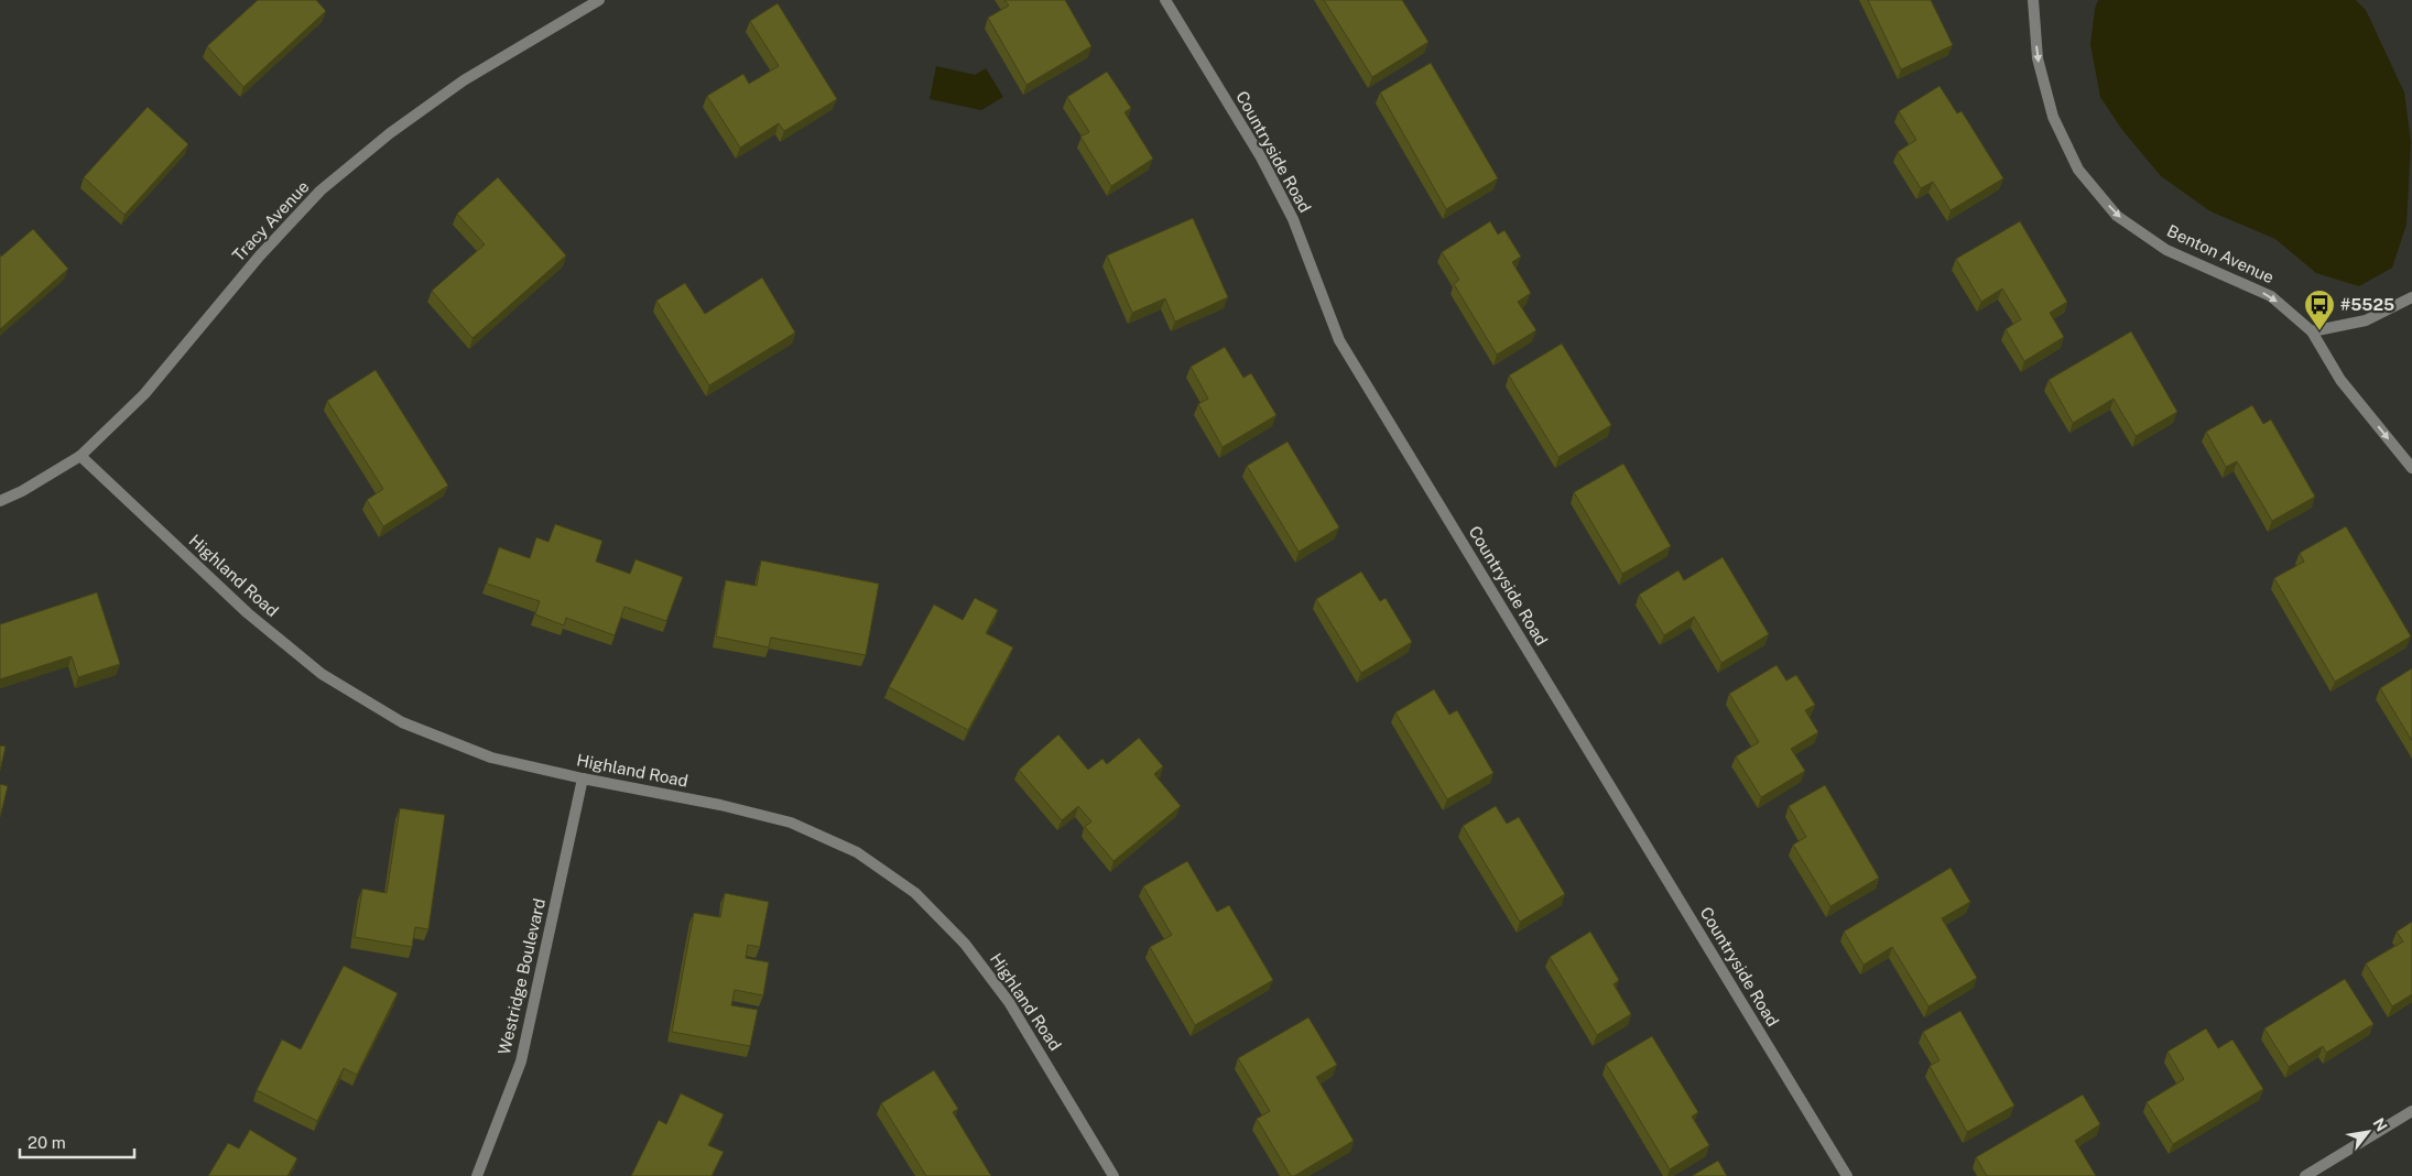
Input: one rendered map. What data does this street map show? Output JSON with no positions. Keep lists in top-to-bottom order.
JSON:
{
  "streets": {
    "street": [
      "Countryside Road",
      "Tracy Avenue",
      "Benton Avenue",
      "Highland Road",
      "Westridge Boulevard"
    ]
  },
  "crossings": [
    ["Tracy Avenue", "Highland Road"],
    ["Highland Road", "Westridge Boulevard"]
  ],
  "one_way": ["Benton Avenue"],
  "places": {
    "bus stop": ["#5525"]
  },
  "scale_bar": "20 m",
  "north": "top right"
}
